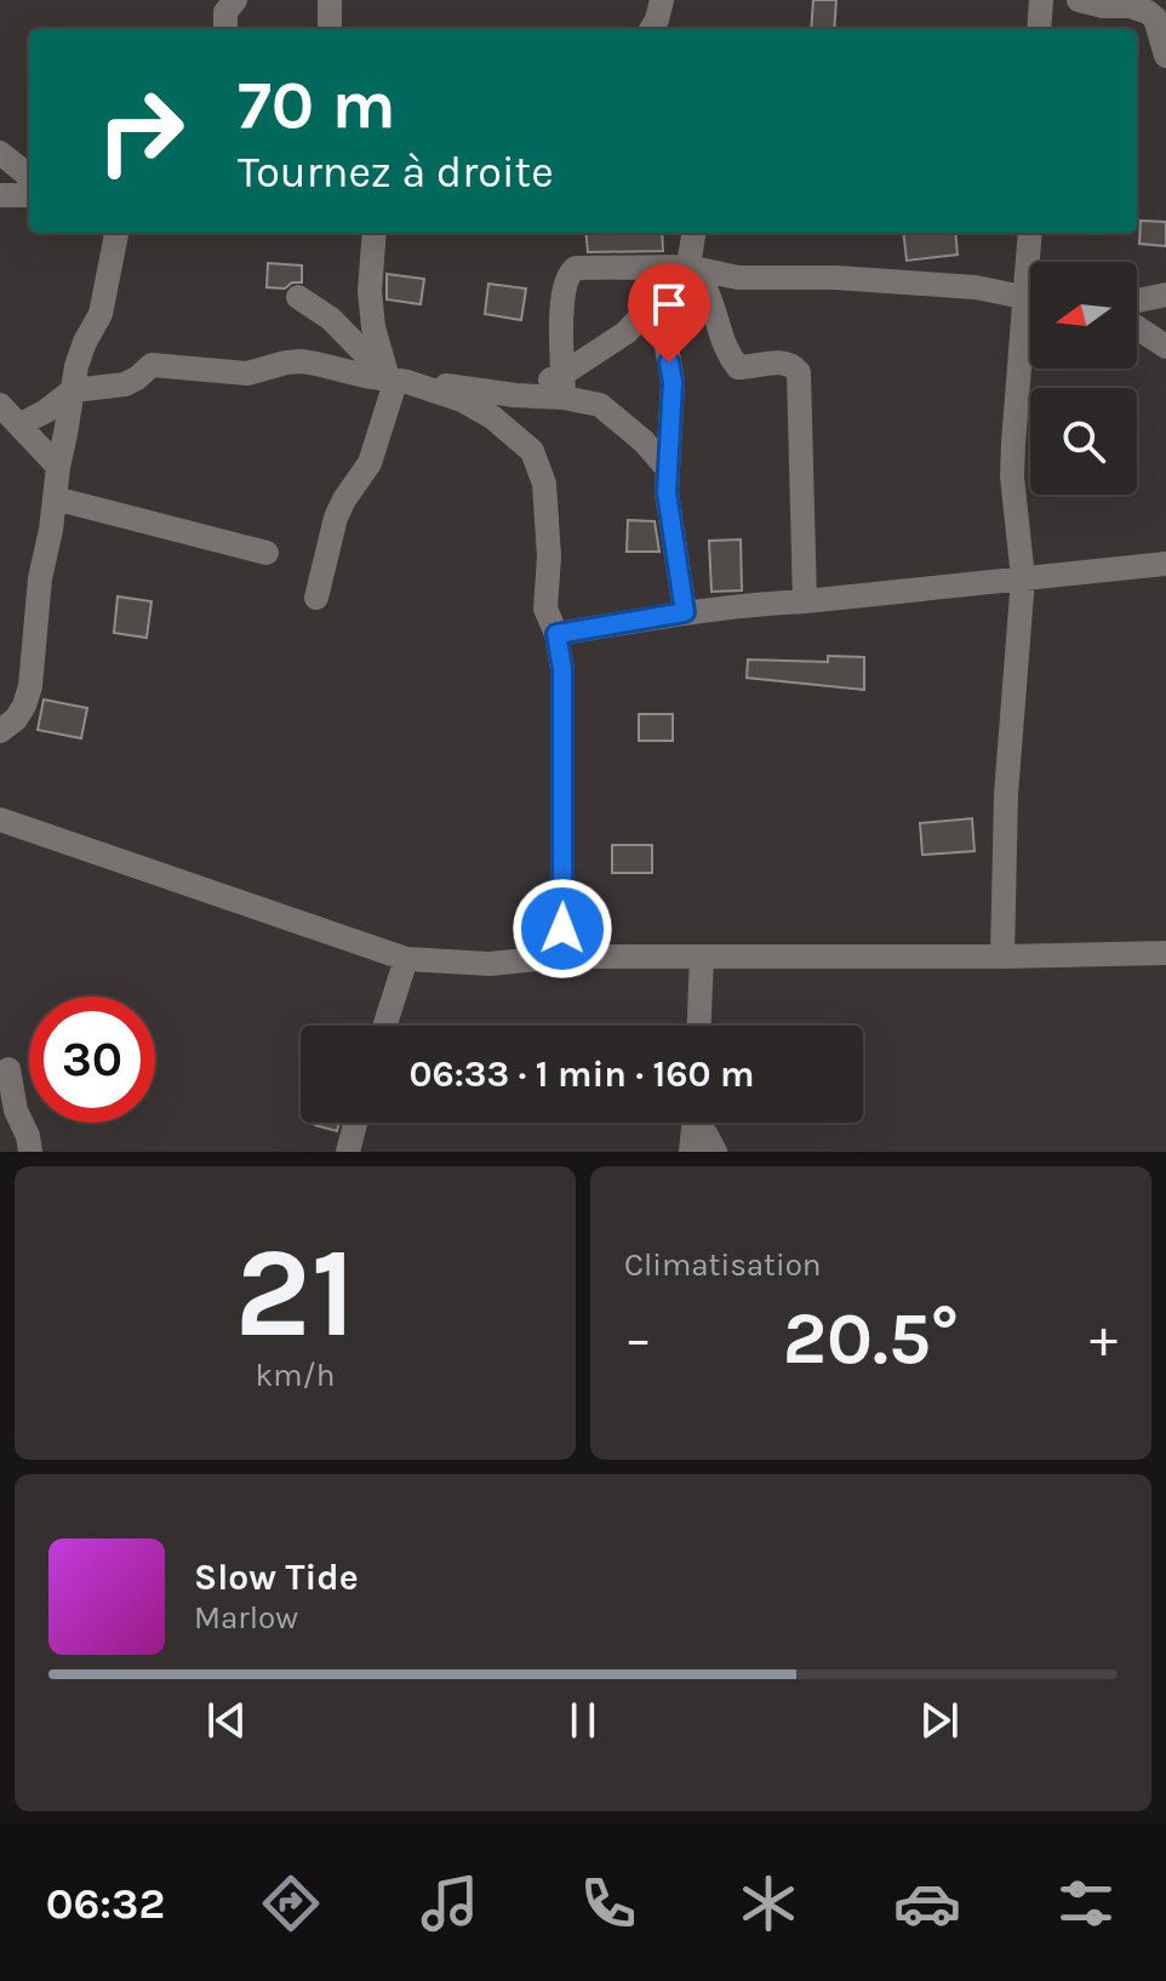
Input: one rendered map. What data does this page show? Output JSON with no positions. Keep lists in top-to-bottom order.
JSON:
{
  "north": "left",
  "page": {
    "turn": ["70 m", "Tournez à droite"],
    "limit": "30",
    "trip": "06:33 · 1 min · 160 m",
    "tile": [
      ["21", "km/h"],
      "Climatisation"
    ],
    "heat": ["−", "20.5°", "+"],
    "song": ["Slow Tide", "Marlow"],
    "tabs": "06:32"
  }
}
